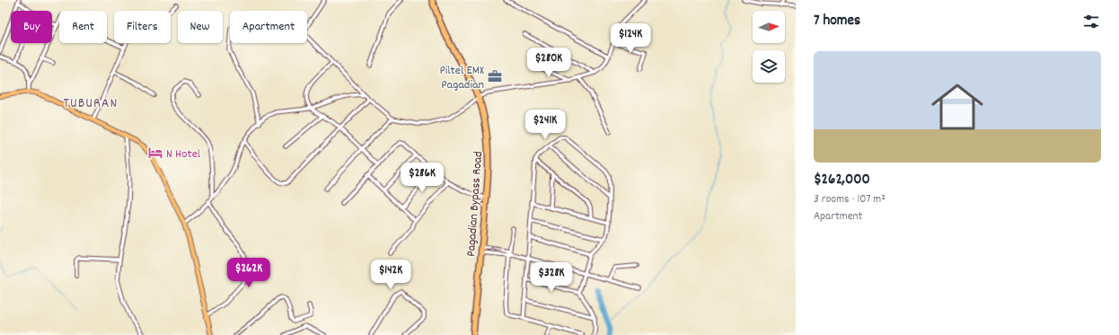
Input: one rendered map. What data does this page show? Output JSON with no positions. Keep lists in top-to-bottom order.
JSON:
{
  "streets": {
    "highway": ["Pagadian Bypass Road"]
  },
  "districts": ["TUBURAN"],
  "places": {
    "office": ["Piltel EMX Pagadian"],
    "hotel": ["N Hotel"]
  },
  "north": "right",
  "page": {
    "heading": "7 homes",
    "chip": [
      "Buy",
      "Rent",
      "Filters",
      "New",
      "Apartment"
    ],
    "price": [
      "$124K",
      "$280K",
      "$241K",
      "$286K",
      "$262K",
      "$142K",
      "$328K"
    ],
    "list": [
      {
        "name": "$262,000",
        "note": "3 rooms · 107 m² · Apartment"
      }
    ]
  }
}
